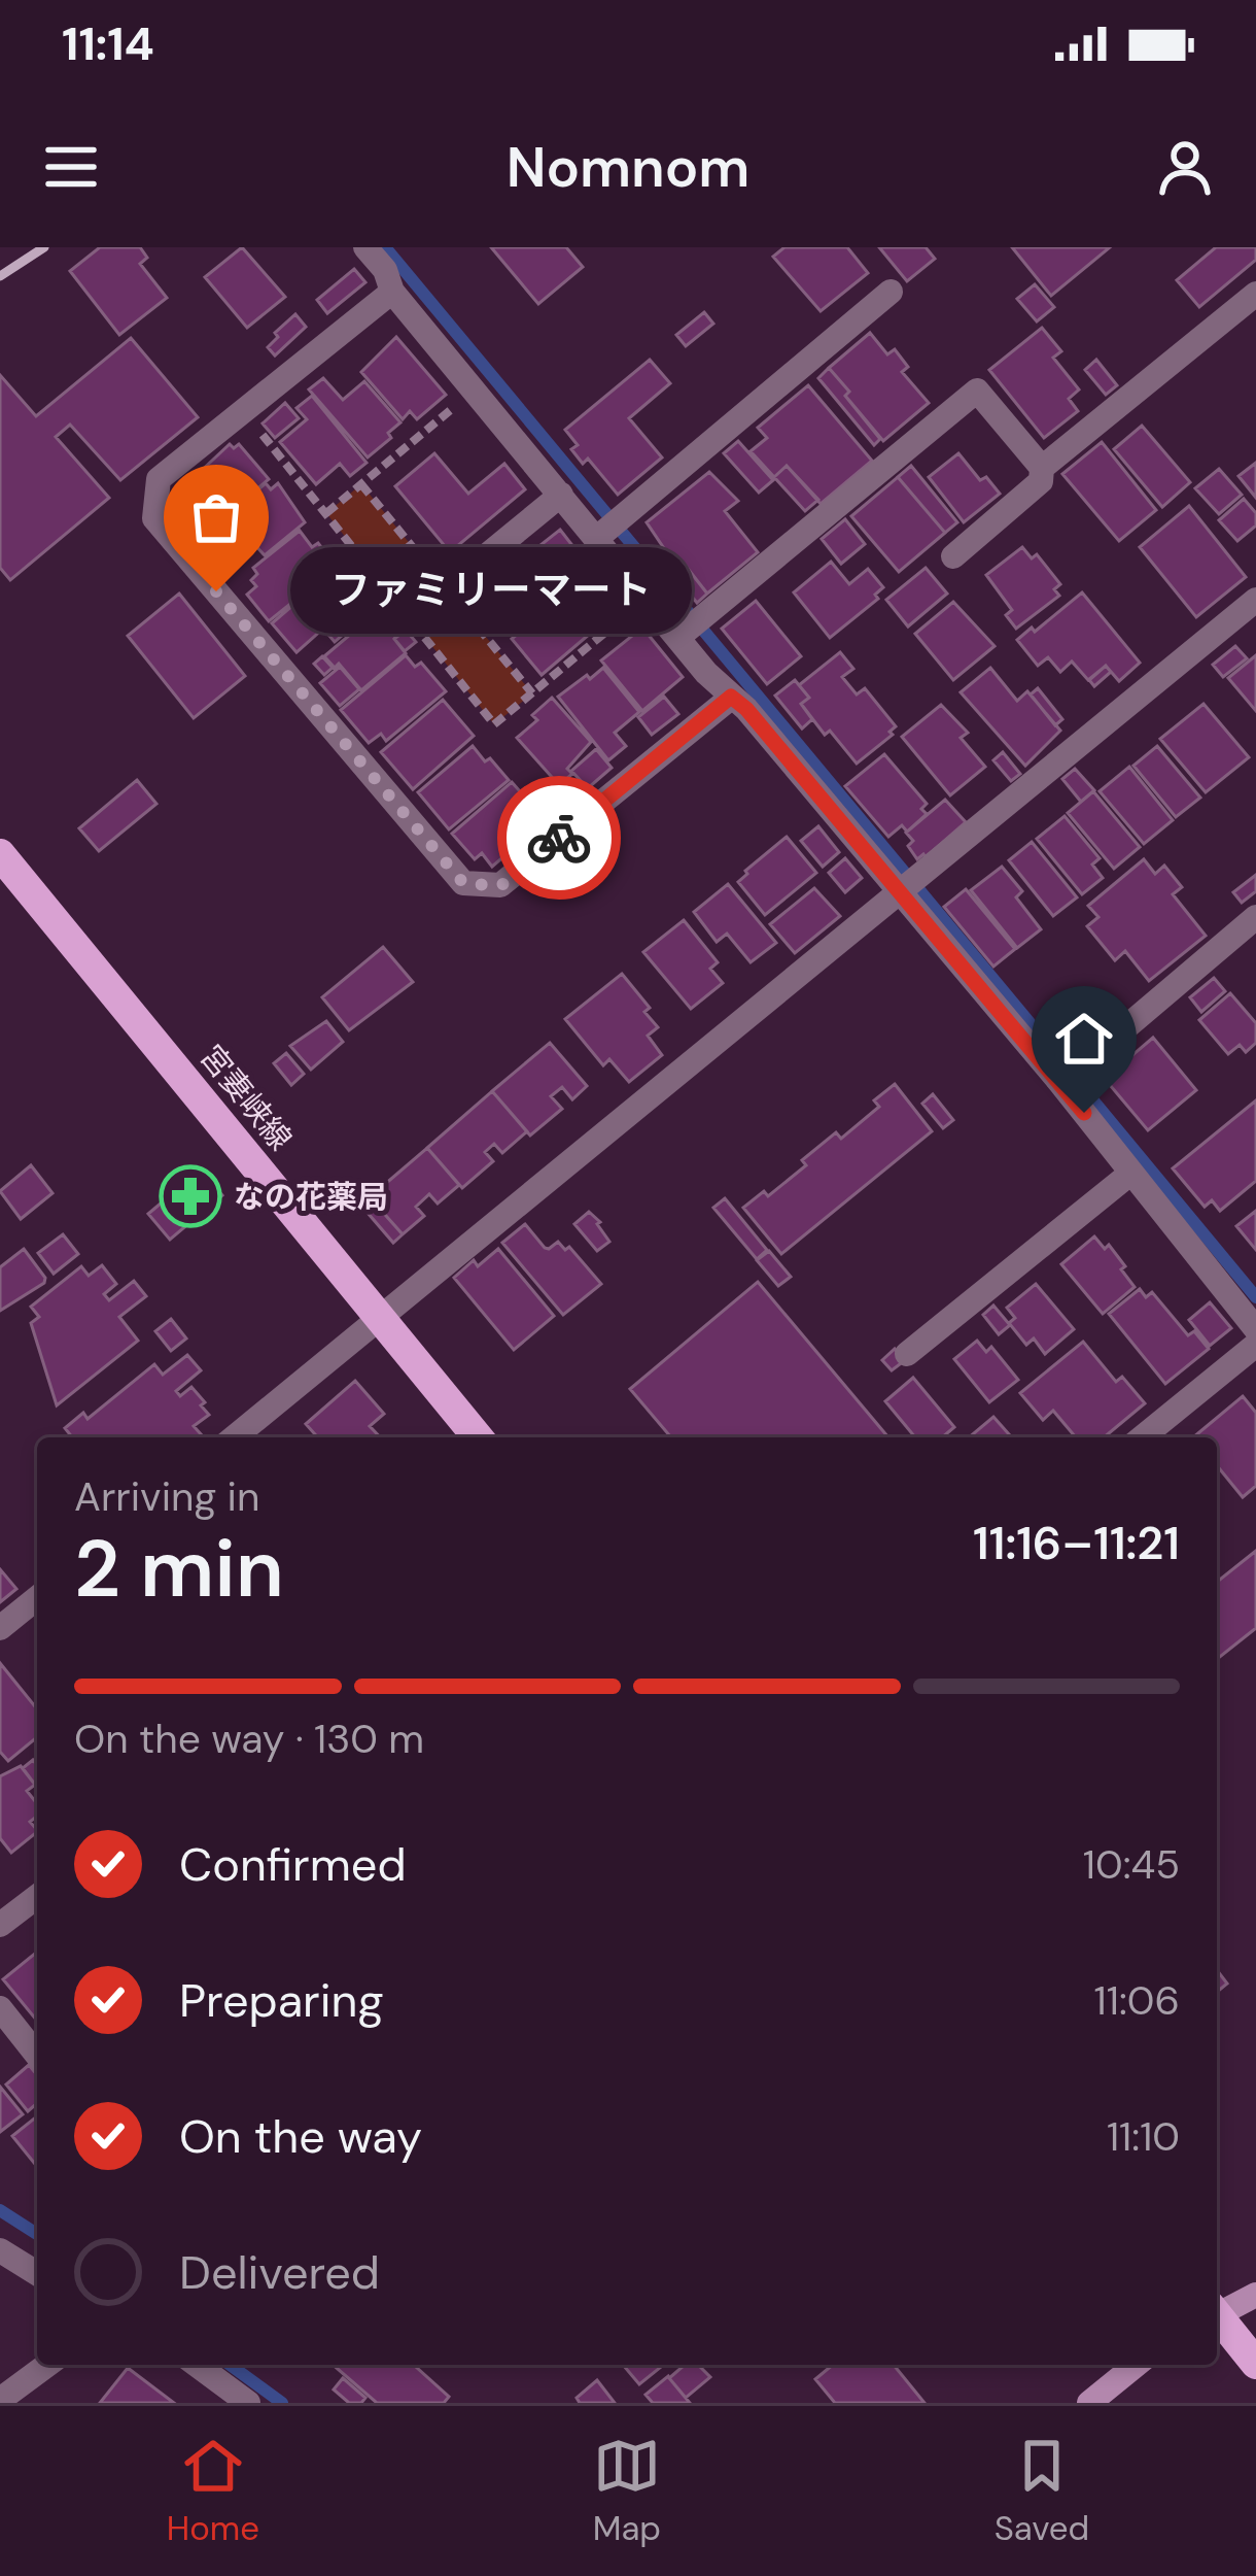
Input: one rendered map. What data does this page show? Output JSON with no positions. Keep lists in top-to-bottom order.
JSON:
{
  "streets": {
    "main road": ["宮妻峡線"]
  },
  "places": {
    "other": ["ファミリーマート"],
    "pharmacy": ["なの花薬局"]
  },
  "page": {
    "status": "11:14",
    "header": "Nomnom",
    "bubble": "ファミリーマート",
    "heading": ["2 min", "Arriving in", "11:16–11:21"],
    "bar": "On the way · 130 m",
    "list": [
      ["Confirmed", "10:45"],
      ["Preparing", "11:06"],
      ["On the way", "11:10"],
      "Delivered"
    ],
    "tabs": ["Home", "Map", "Saved"]
  }
}
